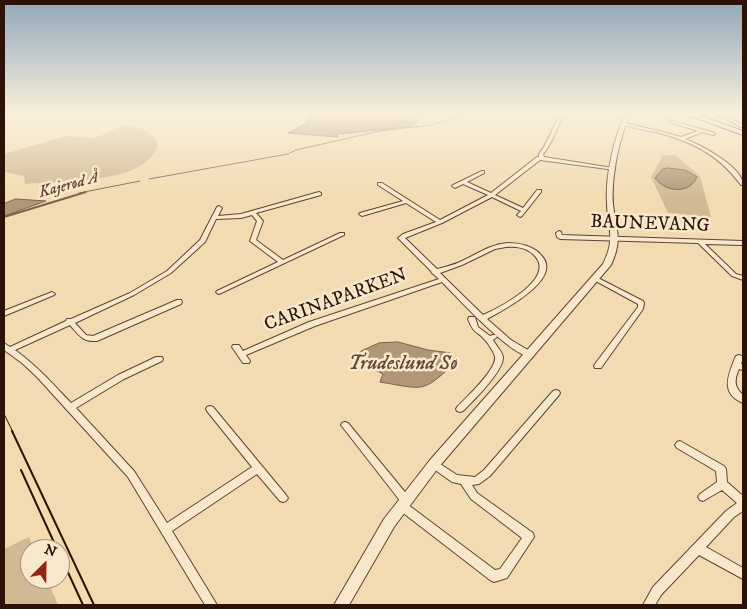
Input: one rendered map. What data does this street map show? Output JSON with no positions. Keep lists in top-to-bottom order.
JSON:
{
  "streets": {
    "street": ["BAUNEVANG", "CARINAPARKEN"]
  },
  "water": ["Kajerød Å", "Trudeslund Sø"],
  "north": "top right"
}
